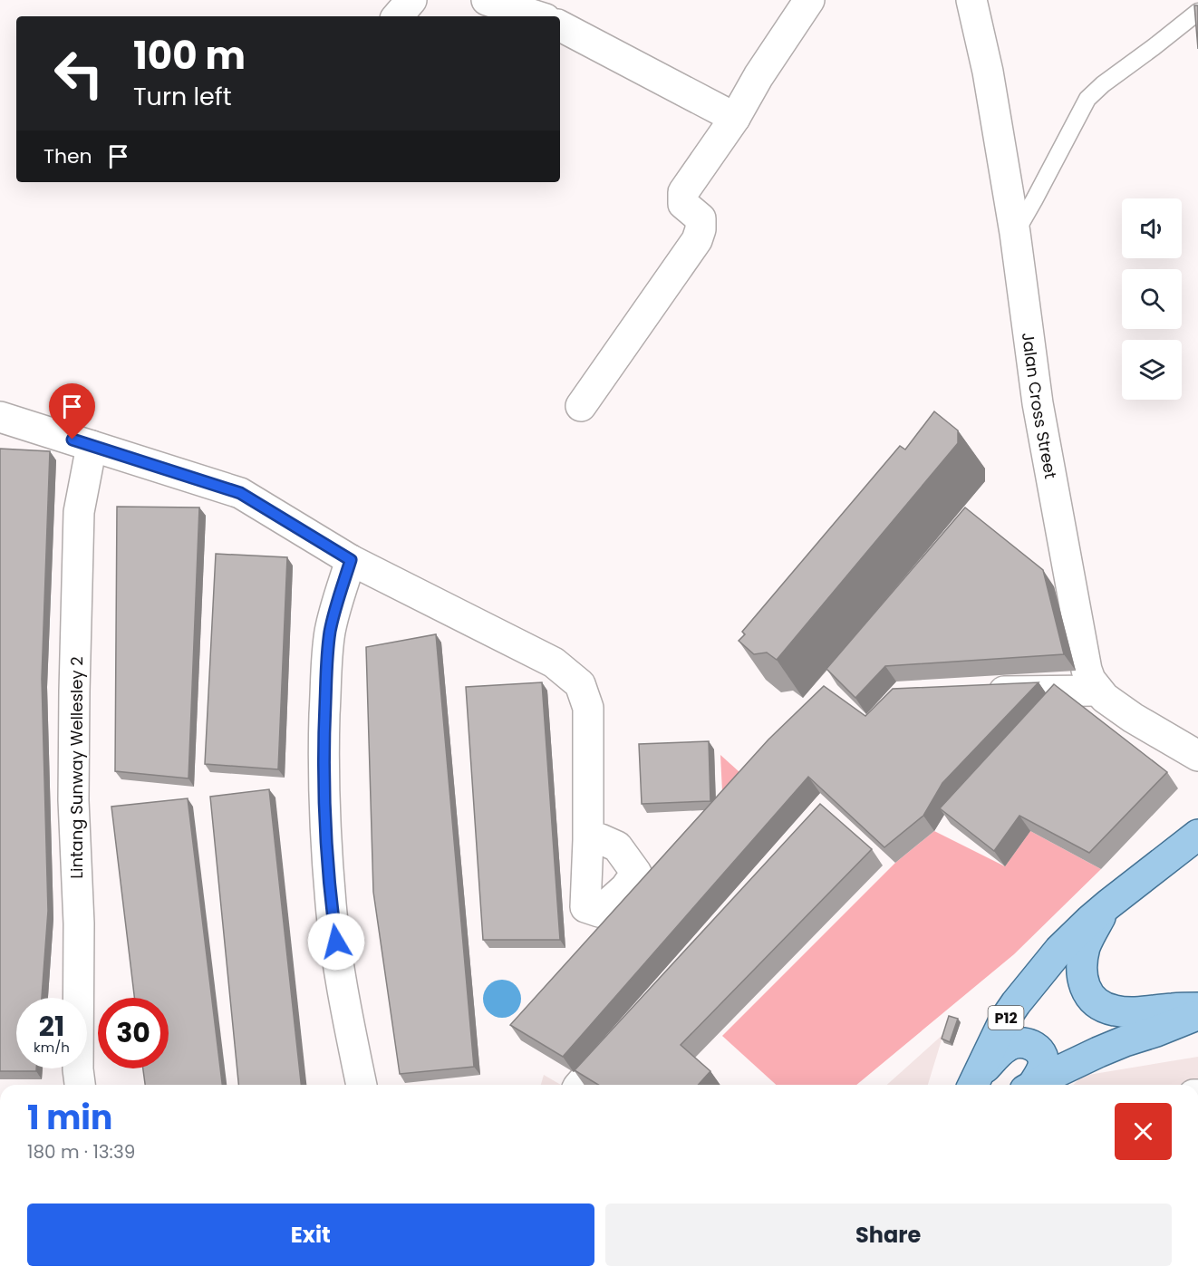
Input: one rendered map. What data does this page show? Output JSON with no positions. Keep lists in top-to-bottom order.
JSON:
{
  "streets": {
    "main road": ["P12"],
    "street": ["Jalan Cross Street", "Lintang Sunway Wellesley 2"]
  },
  "page": {
    "turn": ["100 m", "Turn left"],
    "then": "Then",
    "speed": "21 km/h",
    "limit": "30",
    "heading": ["1 min", "180 m · 13:39"],
    "buttons": ["Exit", "Share"]
  }
}
